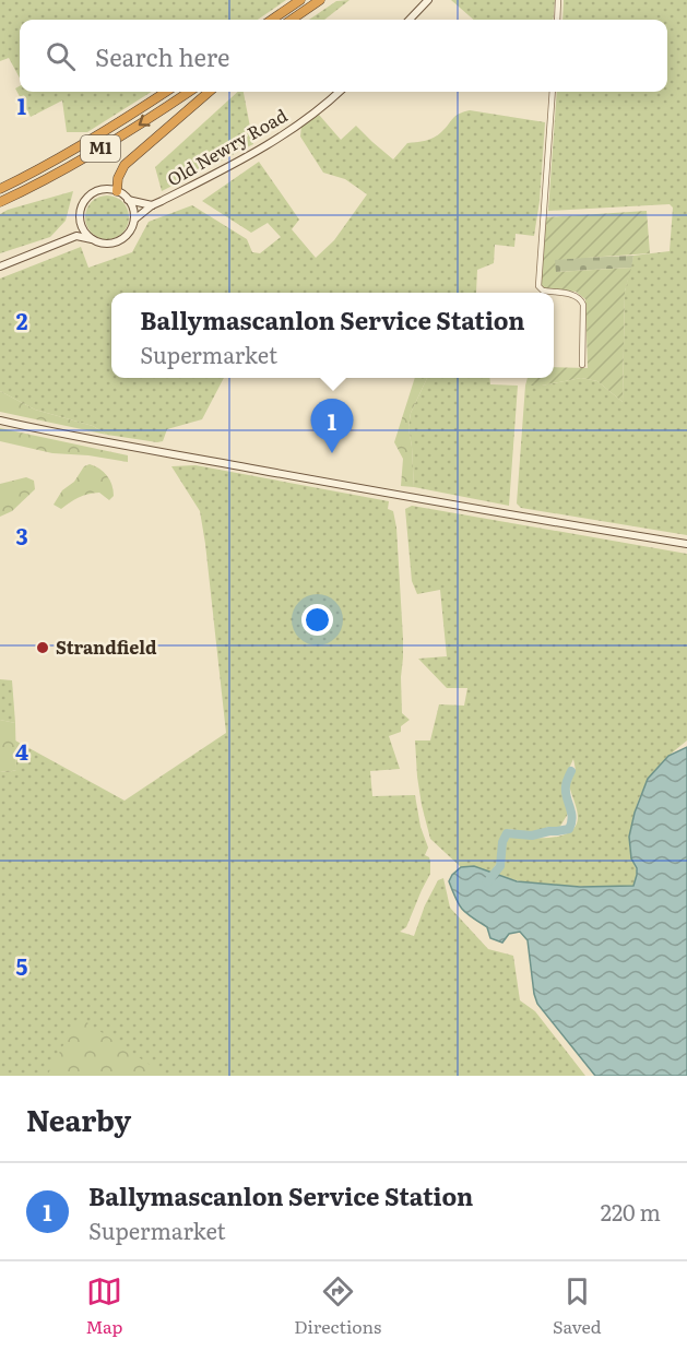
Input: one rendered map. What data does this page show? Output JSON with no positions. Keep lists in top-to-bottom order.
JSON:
{
  "streets": {
    "highway": ["M1"],
    "main road": ["Old Newry Road"]
  },
  "places": ["Strandfield"],
  "page": {
    "search": "Search here",
    "popup": ["Ballymascanlon Service Station", "Supermarket"],
    "pins": "1",
    "heading": "Nearby",
    "list": [
      {
        "mark": "1",
        "name": "Ballymascanlon Service Station",
        "note": "Supermarket",
        "value": "220 m"
      }
    ],
    "nav": ["Map", "Directions", "Saved"]
  },
  "grid": {
    "rows": [
      "1",
      "2",
      "3",
      "4",
      "5"
    ]
  }
}
